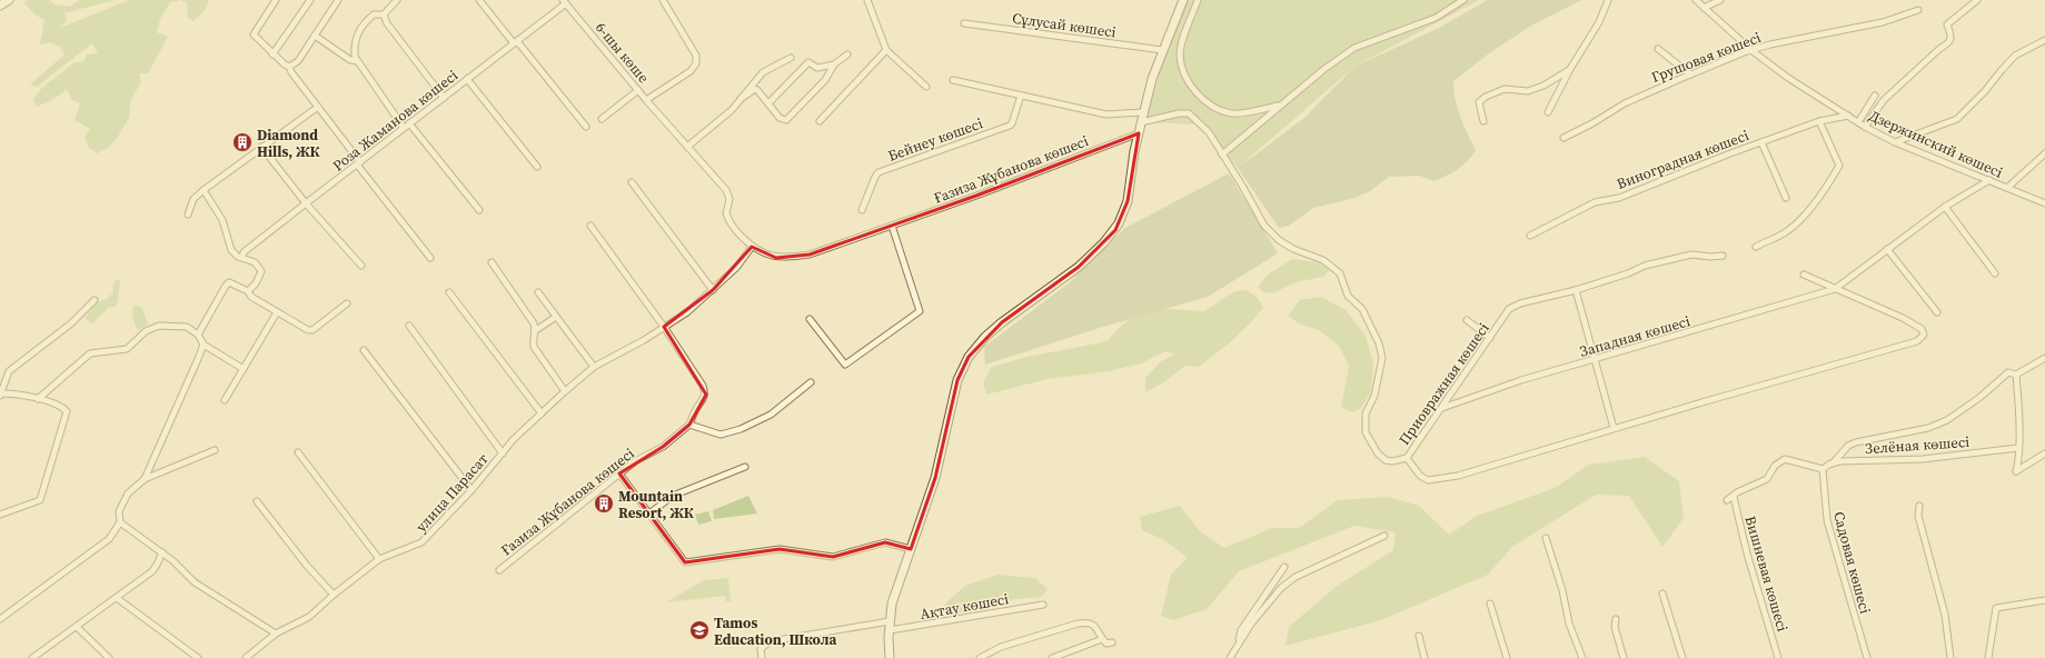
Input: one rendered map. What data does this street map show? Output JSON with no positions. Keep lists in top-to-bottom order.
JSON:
{
  "streets": {
    "street": [
      "Сұлусай көшесі",
      "6-шы көше",
      "Грушовая көшесі",
      "Роза Жаманова көшесі",
      "Бейнеу көшесі",
      "Дзержинский көшесі",
      "Виноградная көшесі",
      "Ғазиза Жұбанова көшесі",
      "Западная көшесі",
      "Приовражная көшесі",
      "Зелёная көшесі",
      "улица Парасат",
      "Садовая көшесі",
      "Вишневая көшесі",
      "Ақтау көшесі"
    ]
  },
  "crossings": [
    ["6-шы көше", "Роза Жаманова көшесі"],
    ["6-шы көше", "Ғазиза Жұбанова көшесі"],
    ["6-шы көше", "улица Парасат"],
    ["Грушовая көшесі", "Дзержинский көшесі"],
    ["Дзержинский көшесі", "Виноградная көшесі"],
    ["Ғазиза Жұбанова көшесі", "улица Парасат"],
    ["Западная көшесі", "Приовражная көшесі"],
    ["Зелёная көшесі", "Садовая көшесі"]
  ],
  "places": {
    "building": ["Diamond Hills, ЖК", "Mountain Resort, ЖК"],
    "school or university": ["Tamos Education, Школа"]
  }
}
